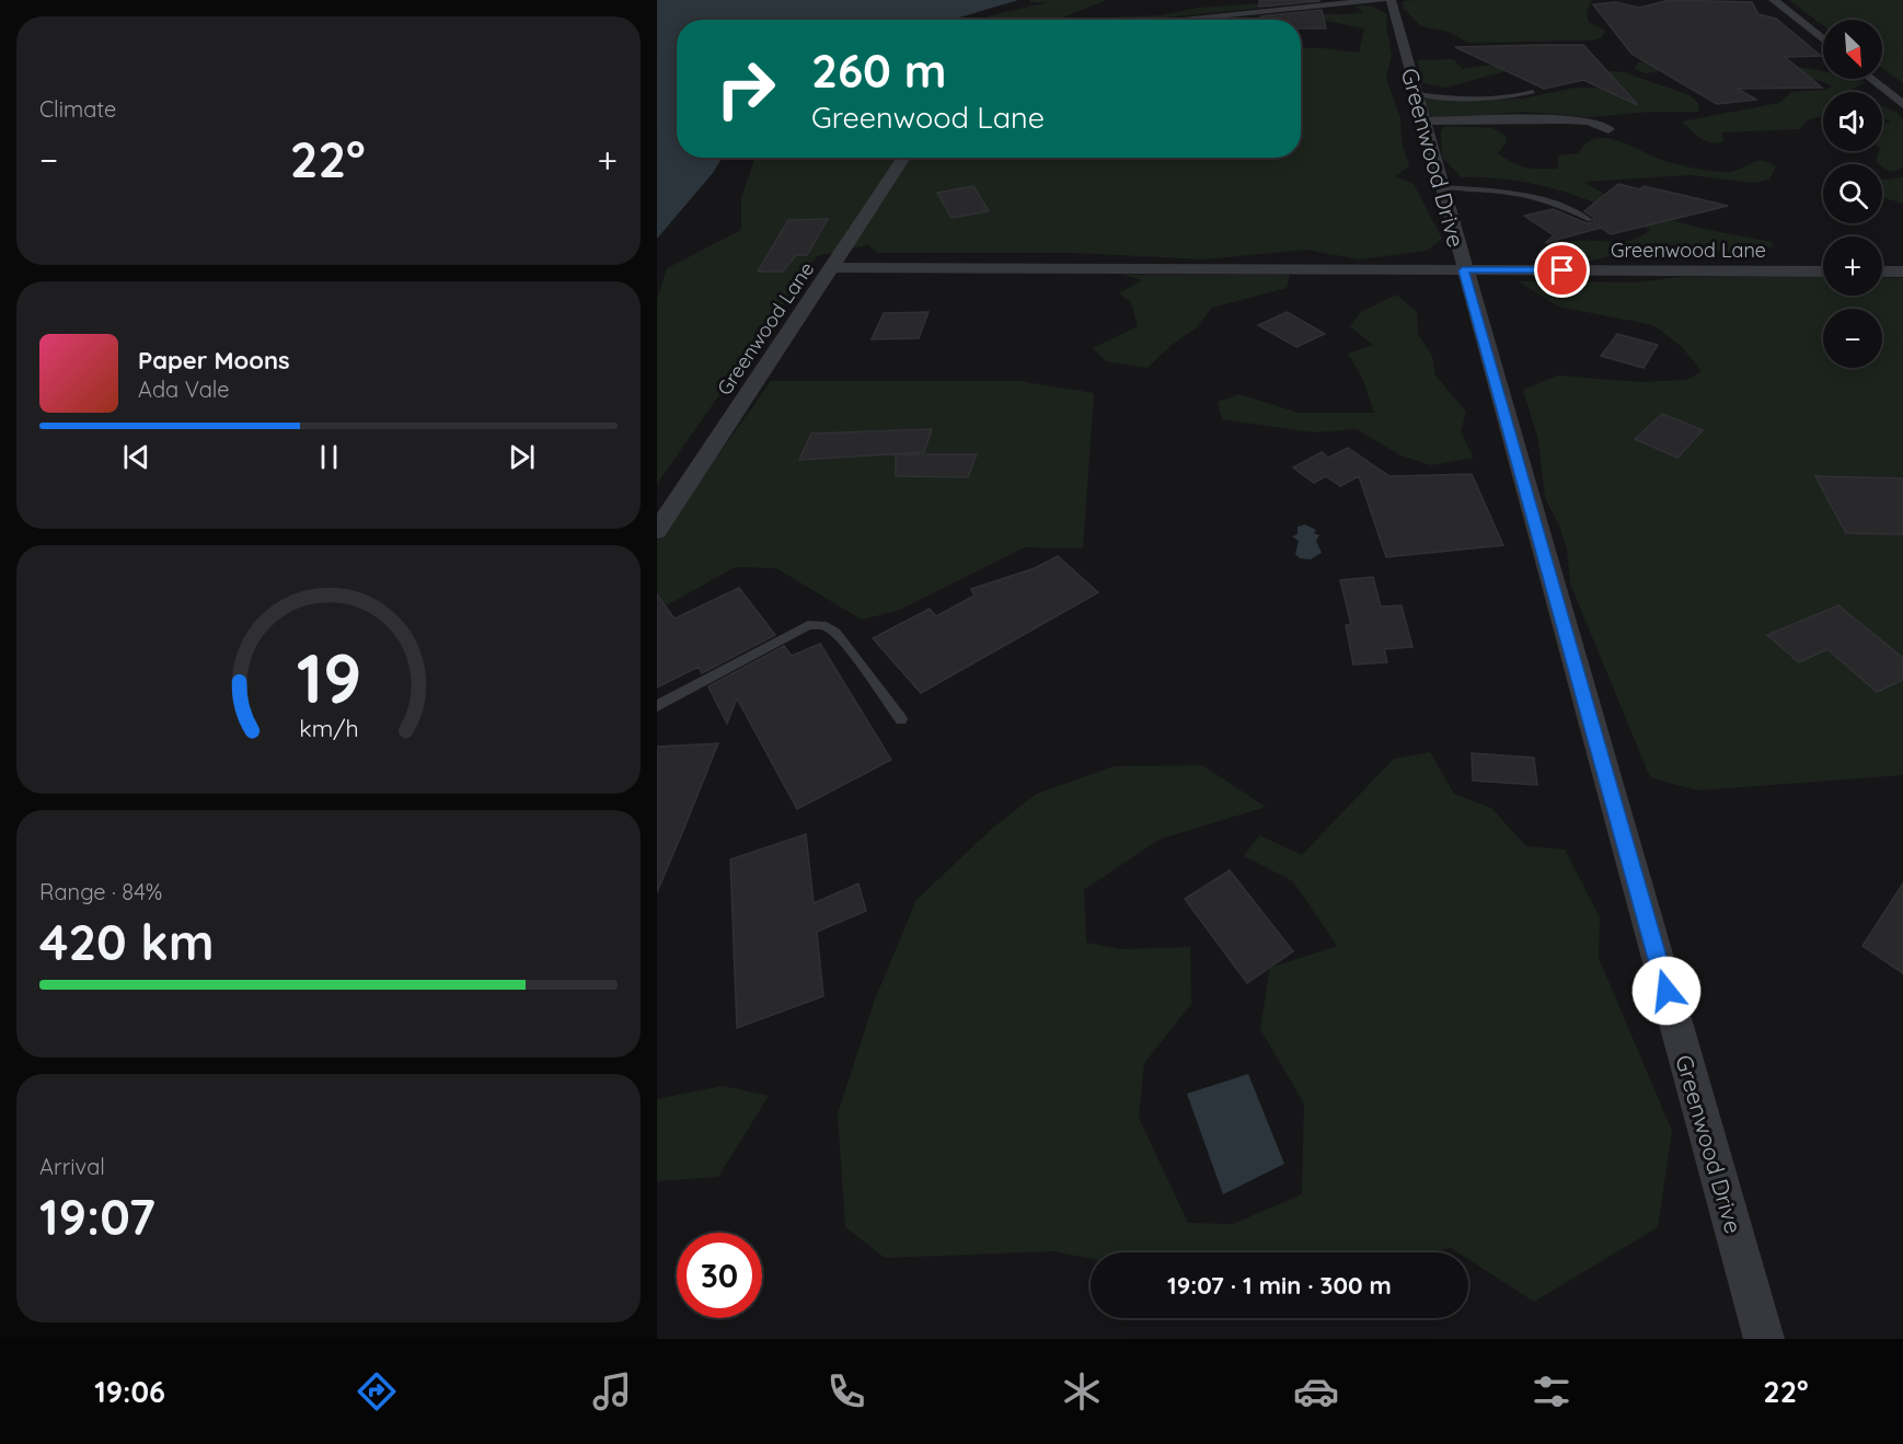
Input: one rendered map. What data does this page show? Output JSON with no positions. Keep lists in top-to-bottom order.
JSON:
{
  "streets": {
    "street": ["Greenwood Drive", "Greenwood Lane"]
  },
  "crossings": [
    ["Greenwood Drive", "Greenwood Lane"]
  ],
  "north": "bottom right",
  "page": {
    "tile": [
      "Climate",
      ["Range · 84%", "420 km"],
      ["Arrival", "19:07"]
    ],
    "map_buttons": ["+", "−"],
    "turn": ["260 m", "Greenwood Lane"],
    "heat": ["−", "22°", "+"],
    "song": ["Paper Moons", "Ada Vale"],
    "limit": "30",
    "trip": "19:07 · 1 min · 300 m",
    "tabs": ["19:06", "22°"],
    "gauge": ["19", "km/h"]
  }
}
